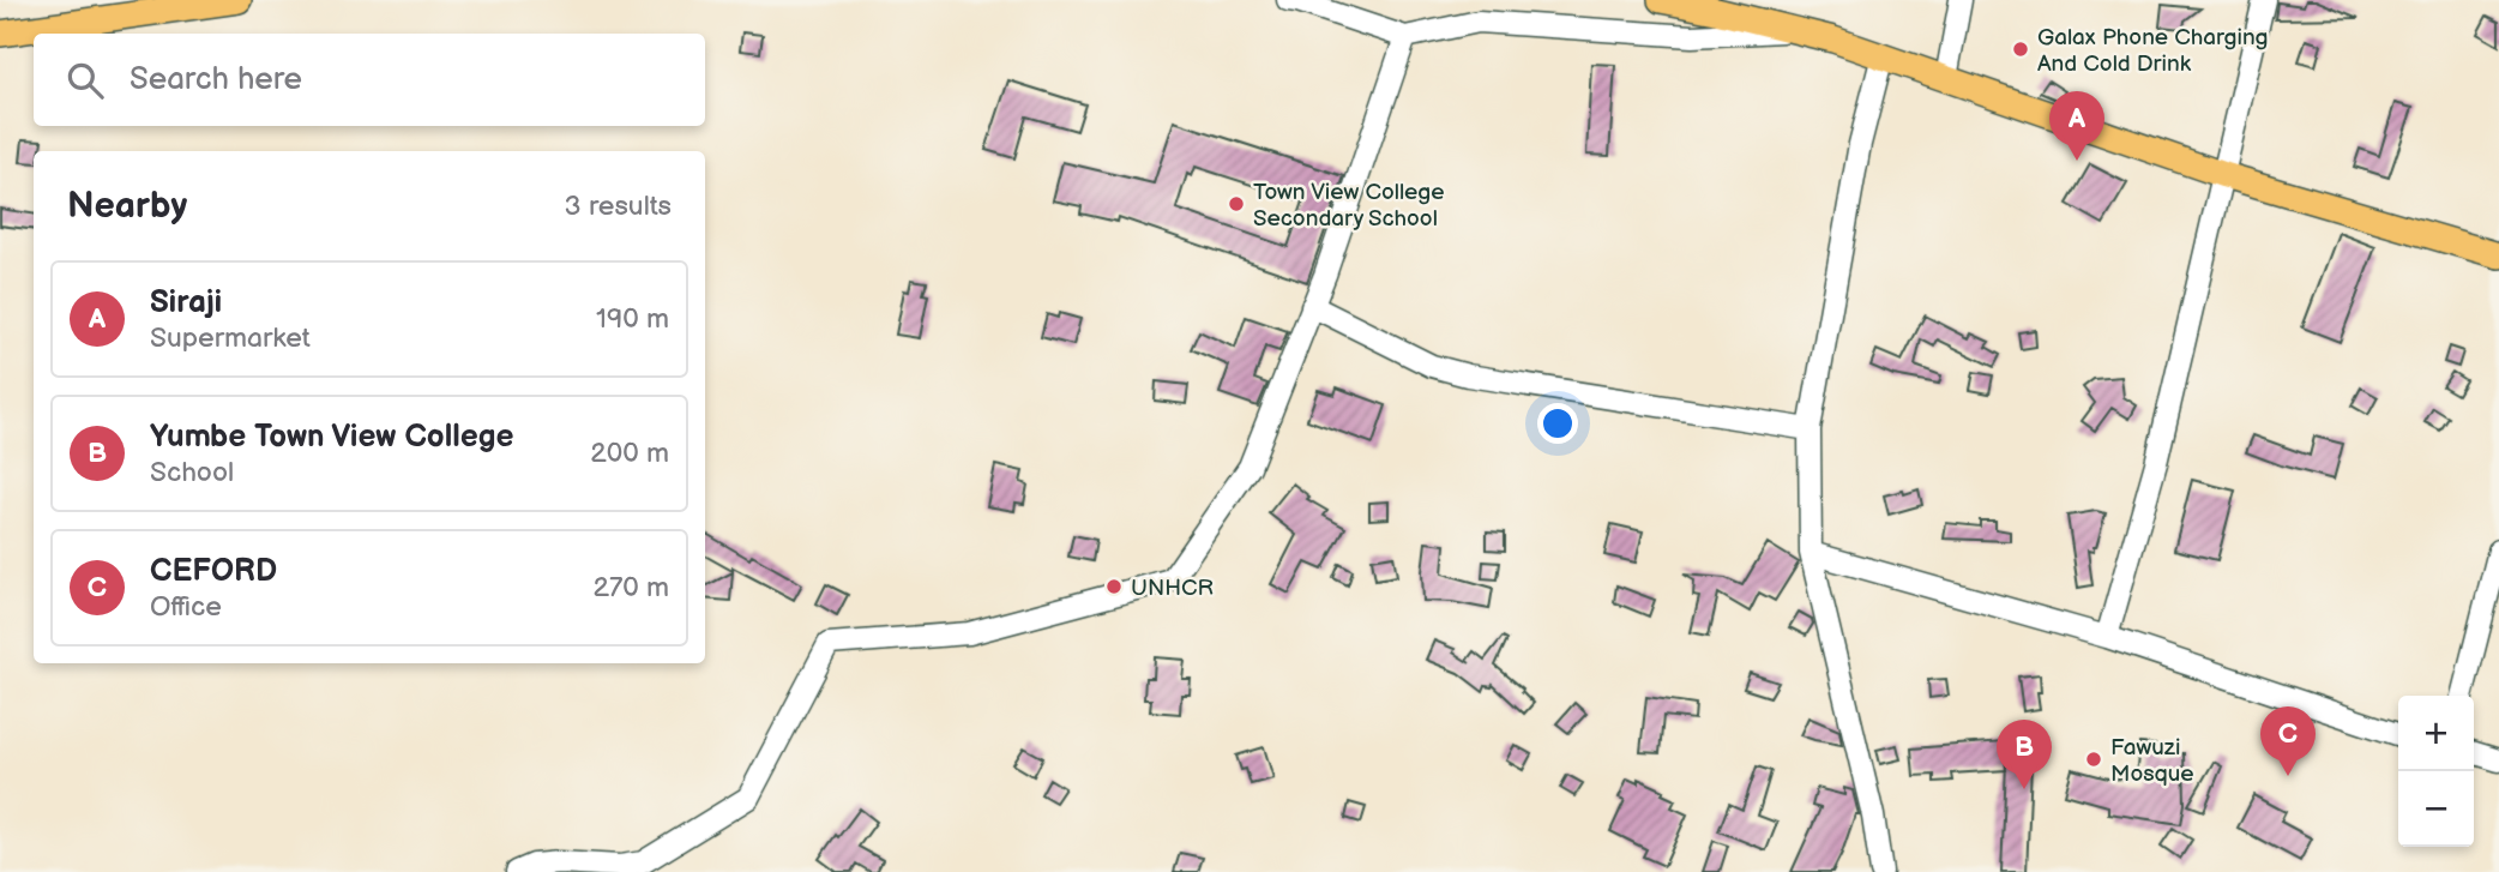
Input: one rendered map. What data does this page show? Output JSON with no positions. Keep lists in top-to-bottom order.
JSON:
{
  "places": [
    "Galax Phone Charging And Cold Drink",
    "Town View College Secondary School",
    "UNHCR",
    "Fawuzi Mosque"
  ],
  "page": {
    "search": "Search here",
    "pins": ["A", "C", "B"],
    "heading": ["Nearby", "3 results"],
    "list": [
      {
        "mark": "A",
        "name": "Siraji",
        "note": "Supermarket",
        "value": "190 m"
      },
      {
        "mark": "B",
        "name": "Yumbe Town View College",
        "note": "School",
        "value": "200 m"
      },
      {
        "mark": "C",
        "name": "CEFORD",
        "note": "Office",
        "value": "270 m"
      }
    ],
    "map_buttons": ["+", "−"]
  }
}
